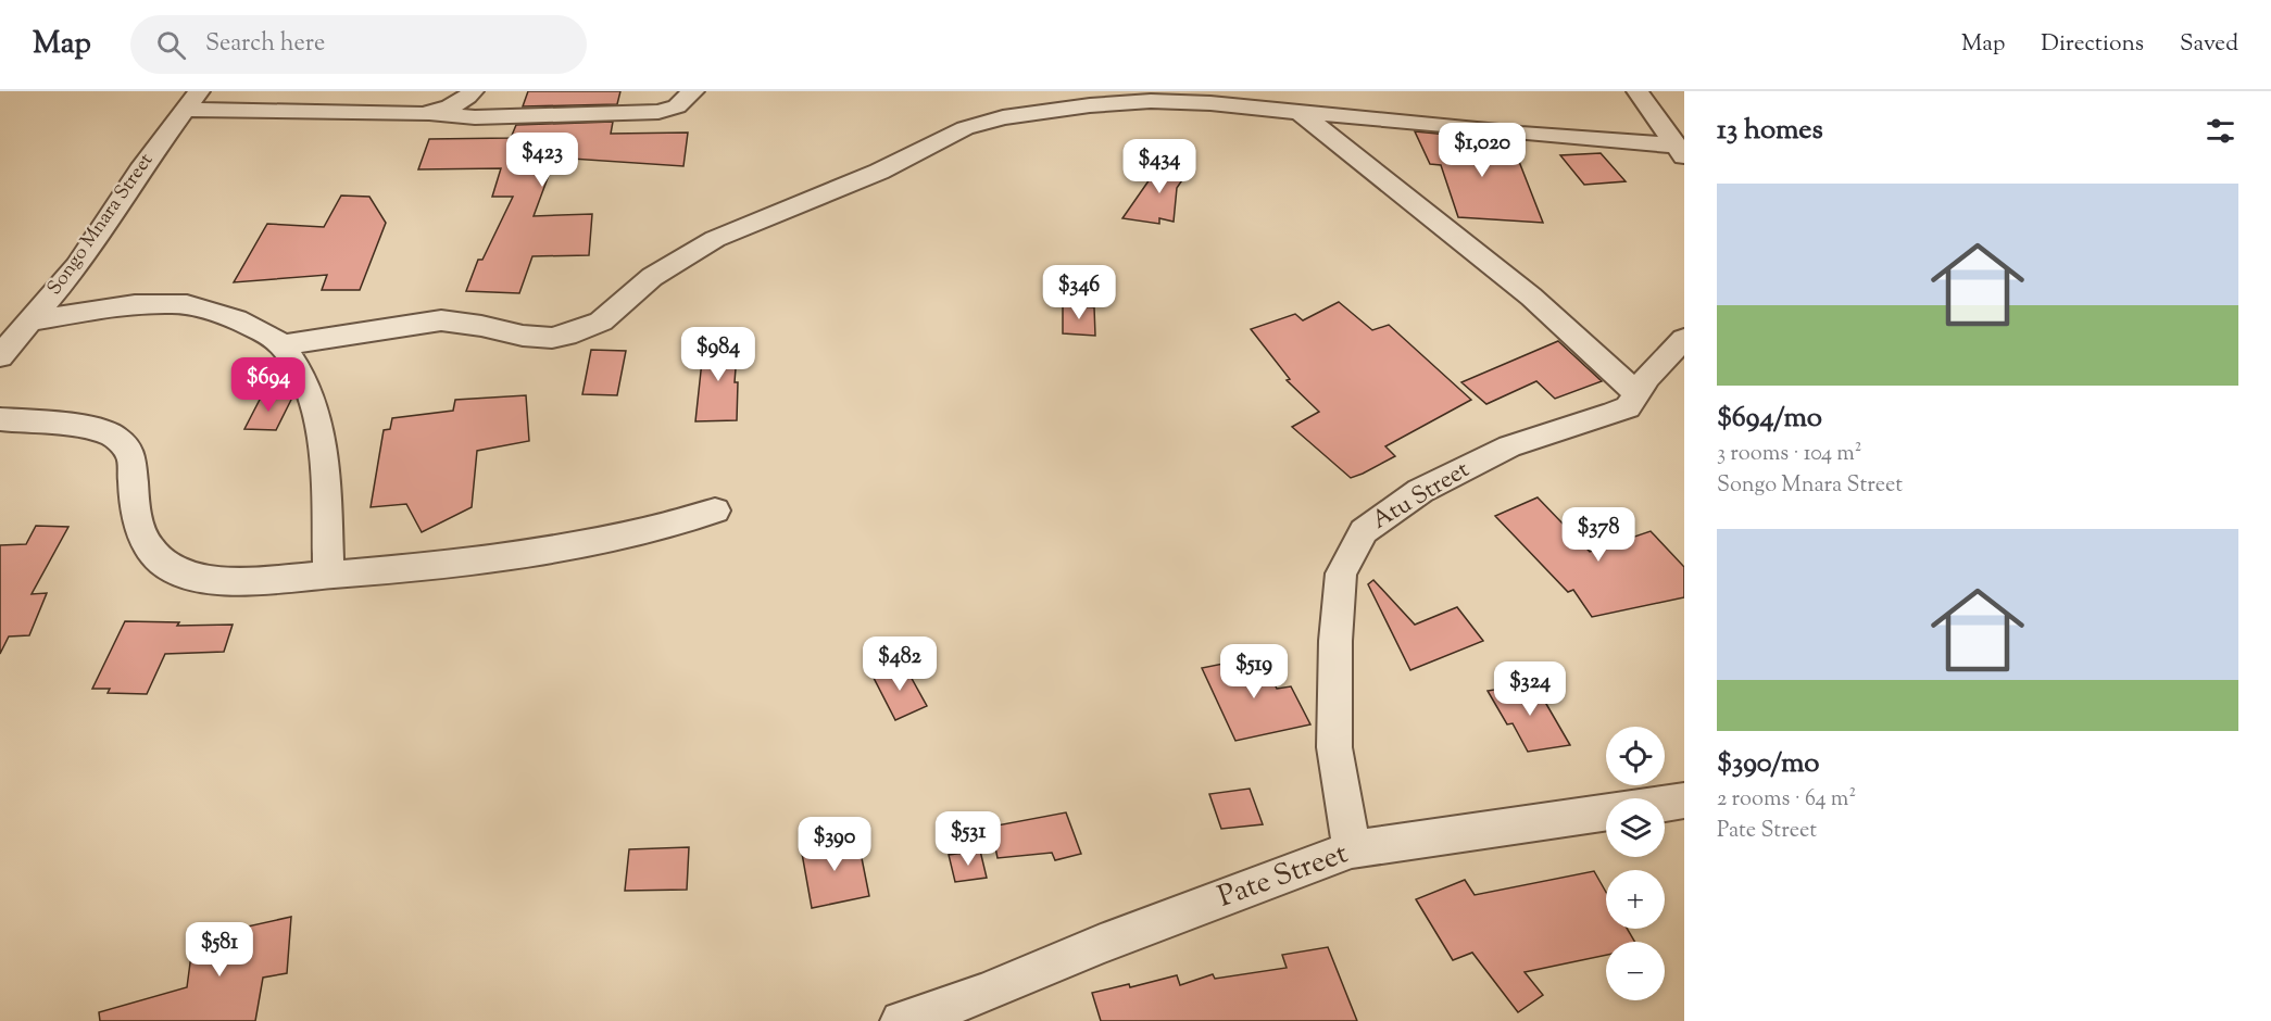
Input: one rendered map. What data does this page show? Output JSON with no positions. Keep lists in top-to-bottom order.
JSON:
{
  "streets": {
    "street": ["Songo Mnara Street", "Atu Street", "Pate Street"]
  },
  "crossings": [
    ["Atu Street", "Pate Street"]
  ],
  "page": {
    "header": "Map",
    "search": "Search here",
    "nav": ["Map", "Directions", "Saved"],
    "heading": "13 homes",
    "price": [
      "$1,020",
      "$423",
      "$434",
      "$346",
      "$984",
      "$694",
      "$378",
      "$482",
      "$519",
      "$324",
      "$531",
      "$390",
      "$581"
    ],
    "list": [
      {
        "name": "$694/mo",
        "note": "3 rooms · 104 m² · Songo Mnara Street"
      },
      {
        "name": "$390/mo",
        "note": "2 rooms · 64 m² · Pate Street"
      }
    ],
    "map_buttons": ["+", "−"]
  }
}
